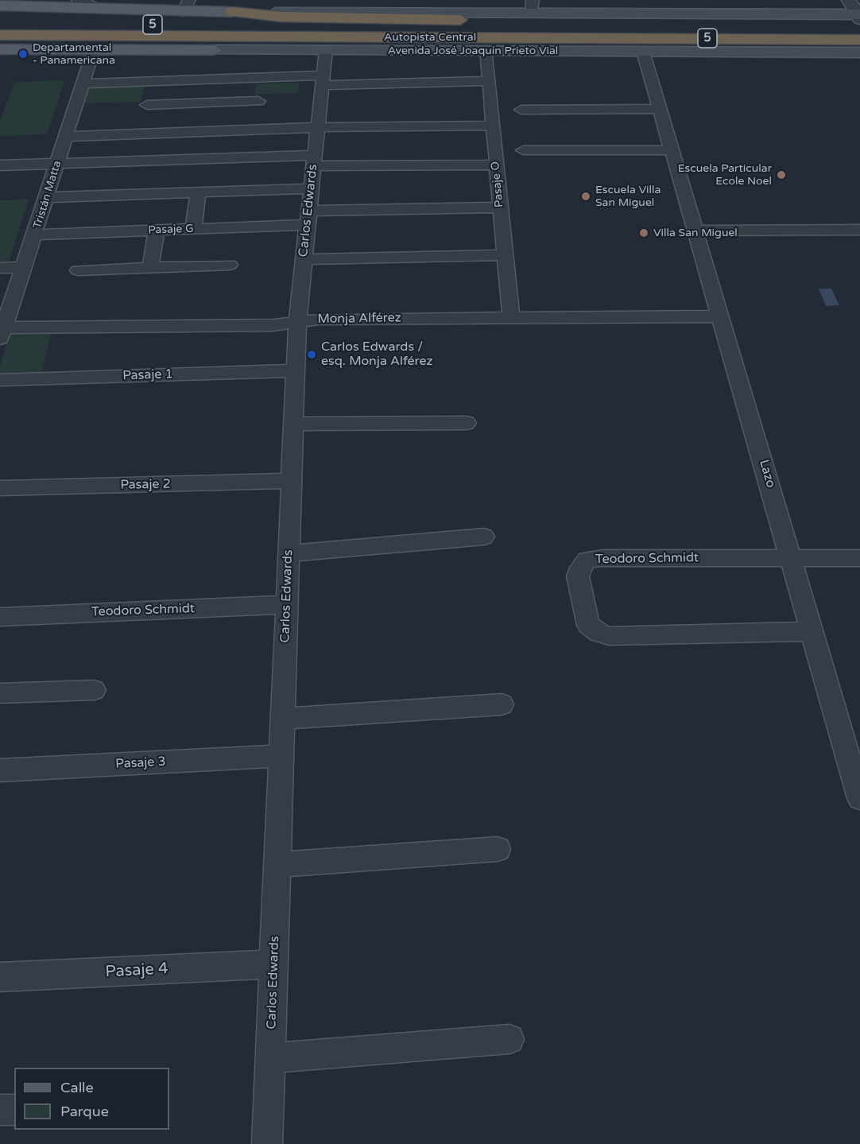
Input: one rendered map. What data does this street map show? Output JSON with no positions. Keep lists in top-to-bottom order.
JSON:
{
  "streets": {
    "highway": ["5", "Autopista Central"],
    "main road": ["Avenida José Joaquín Prieto Vial"],
    "street": [
      "Pasaje O",
      "Tristán Matta",
      "Carlos Edwards",
      "Pasaje G",
      "Monja Alférez",
      "Pasaje 1",
      "Lazo",
      "Pasaje 2",
      "Teodoro Schmidt",
      "Pasaje 3",
      "Pasaje 4"
    ]
  },
  "crossings": [
    ["Avenida José Joaquín Prieto Vial", "Pasaje O"],
    ["Avenida José Joaquín Prieto Vial", "Tristán Matta"],
    ["Avenida José Joaquín Prieto Vial", "Carlos Edwards"],
    ["Avenida José Joaquín Prieto Vial", "Lazo"],
    ["Pasaje O", "Pasaje G"],
    ["Pasaje O", "Monja Alférez"],
    ["Tristán Matta", "Pasaje G"],
    ["Tristán Matta", "Monja Alférez"],
    ["Carlos Edwards", "Pasaje G"],
    ["Carlos Edwards", "Monja Alférez"],
    ["Carlos Edwards", "Pasaje 1"],
    ["Carlos Edwards", "Pasaje 2"],
    ["Carlos Edwards", "Teodoro Schmidt"],
    ["Carlos Edwards", "Pasaje 3"],
    ["Carlos Edwards", "Pasaje 4"],
    ["Monja Alférez", "Lazo"],
    ["Lazo", "Teodoro Schmidt"]
  ],
  "places": [
    "Departamental - Panamericana",
    "Escuela Particular Ecole Noel",
    "Escuela Villa San Miguel",
    "Villa San Miguel",
    "Carlos Edwards / esq. Monja Alférez"
  ],
  "legend": ["Calle", "Parque"]
}
